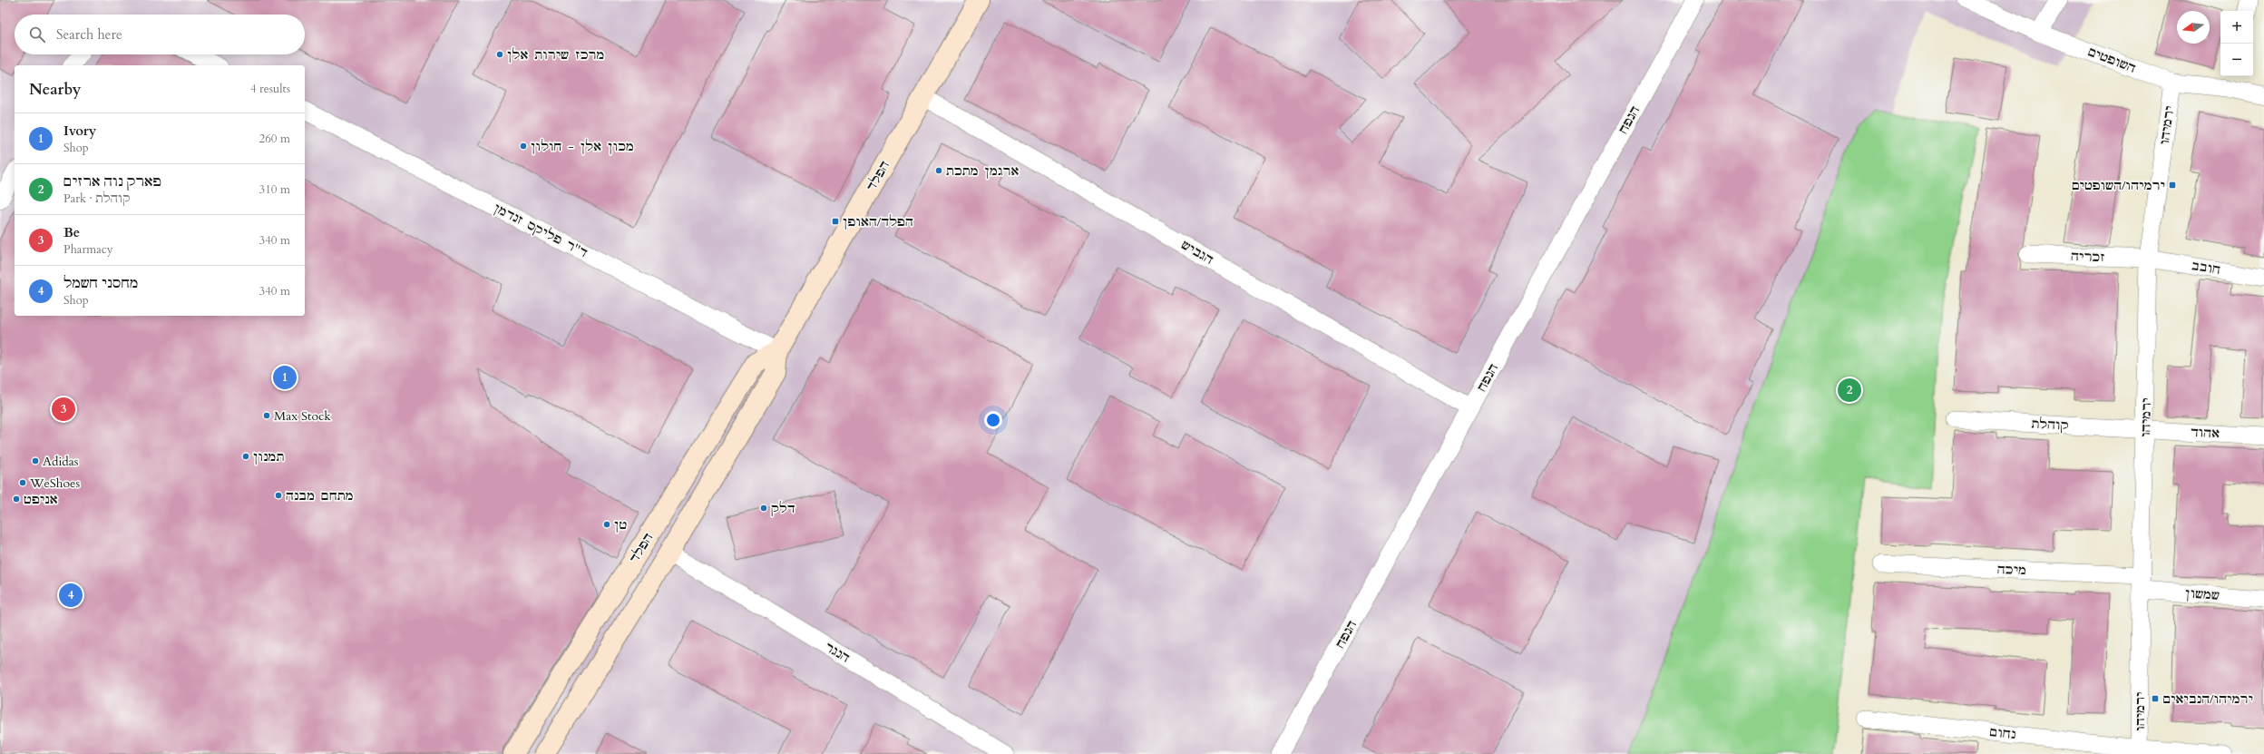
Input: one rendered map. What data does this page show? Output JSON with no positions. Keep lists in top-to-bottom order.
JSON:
{
  "streets": {
    "street": [
      "השופטים",
      "הנפח",
      "ירמיהו",
      "הפלד",
      "ד''ר פליקס זנדמן",
      "הגביש",
      "זכריה",
      "חובב",
      "קוהלת",
      "אהוד",
      "מיכה",
      "שמשון",
      "הנגר",
      "נחום"
    ]
  },
  "crossings": [
    ["השופטים", "ירמיהו"],
    ["הנפח", "הגביש"],
    ["ירמיהו", "זכריה"],
    ["ירמיהו", "חובב"],
    ["ירמיהו", "קוהלת"],
    ["ירמיהו", "אהוד"],
    ["ירמיהו", "מיכה"],
    ["ירמיהו", "שמשון"],
    ["ירמיהו", "נחום"],
    ["הפלד", "ד''ר פליקס זנדמן"],
    ["הפלד", "הגביש"],
    ["הפלד", "הנגר"],
    ["זכריה", "חובב"],
    ["קוהלת", "אהוד"],
    ["מיכה", "שמשון"]
  ],
  "places": {
    "other": [
      "מרכז שירות אלן",
      "מכון אלן - חולון",
      "ארגמן מתכת",
      "Max Stock",
      "תמנון",
      "Adidas",
      "WeShoes",
      "מתחם מבנה",
      "אניפט",
      "דלק",
      "טן"
    ],
    "transit": ["ירמיהו/השופטים", "הפלד/האופן", "ירמיהו/הנביאים"]
  },
  "north": "left",
  "page": {
    "map_buttons": ["+", "−"],
    "search": "Search here",
    "heading": ["Nearby", "4 results"],
    "list": [
      {
        "mark": "1",
        "name": "Ivory",
        "note": "Shop",
        "value": "260 m"
      },
      {
        "mark": "2",
        "name": "פארק נוה ארזים",
        "note": "Park · קוהלת",
        "value": "310 m"
      },
      {
        "mark": "3",
        "name": "Be",
        "note": "Pharmacy",
        "value": "340 m"
      },
      {
        "mark": "4",
        "name": "מחסני חשמל",
        "note": "Shop",
        "value": "340 m"
      }
    ],
    "pins": [
      "1",
      "2",
      "3",
      "4"
    ]
  }
}
